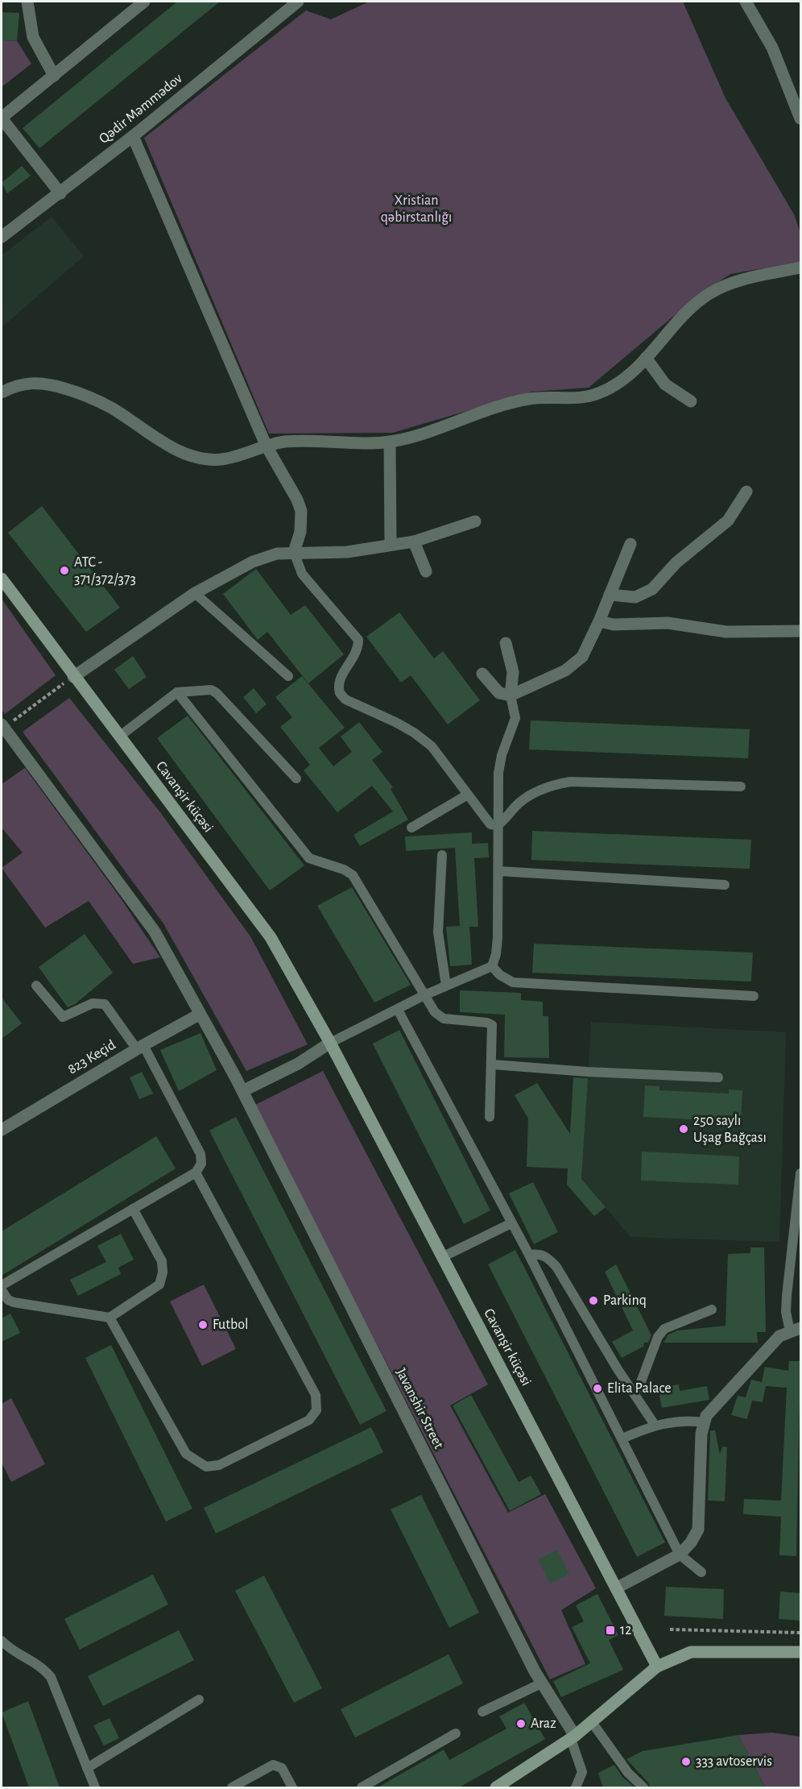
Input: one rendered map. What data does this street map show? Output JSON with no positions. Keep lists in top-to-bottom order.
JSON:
{
  "streets": {
    "street": [
      "Qədir Məmmədov",
      "Cavanşir küçəsi",
      "823 Keçid",
      "Javanshir Street"
    ]
  },
  "parks": ["Xristian qəbirstanlığı"],
  "places": {
    "other": [
      "ATC - 371/372/373",
      "250 saylı Uşag Bağçası",
      "Parkinq",
      "Futbol",
      "Elita Palace",
      "Araz",
      "333 avtoservis"
    ],
    "transit": ["12"]
  }
}
